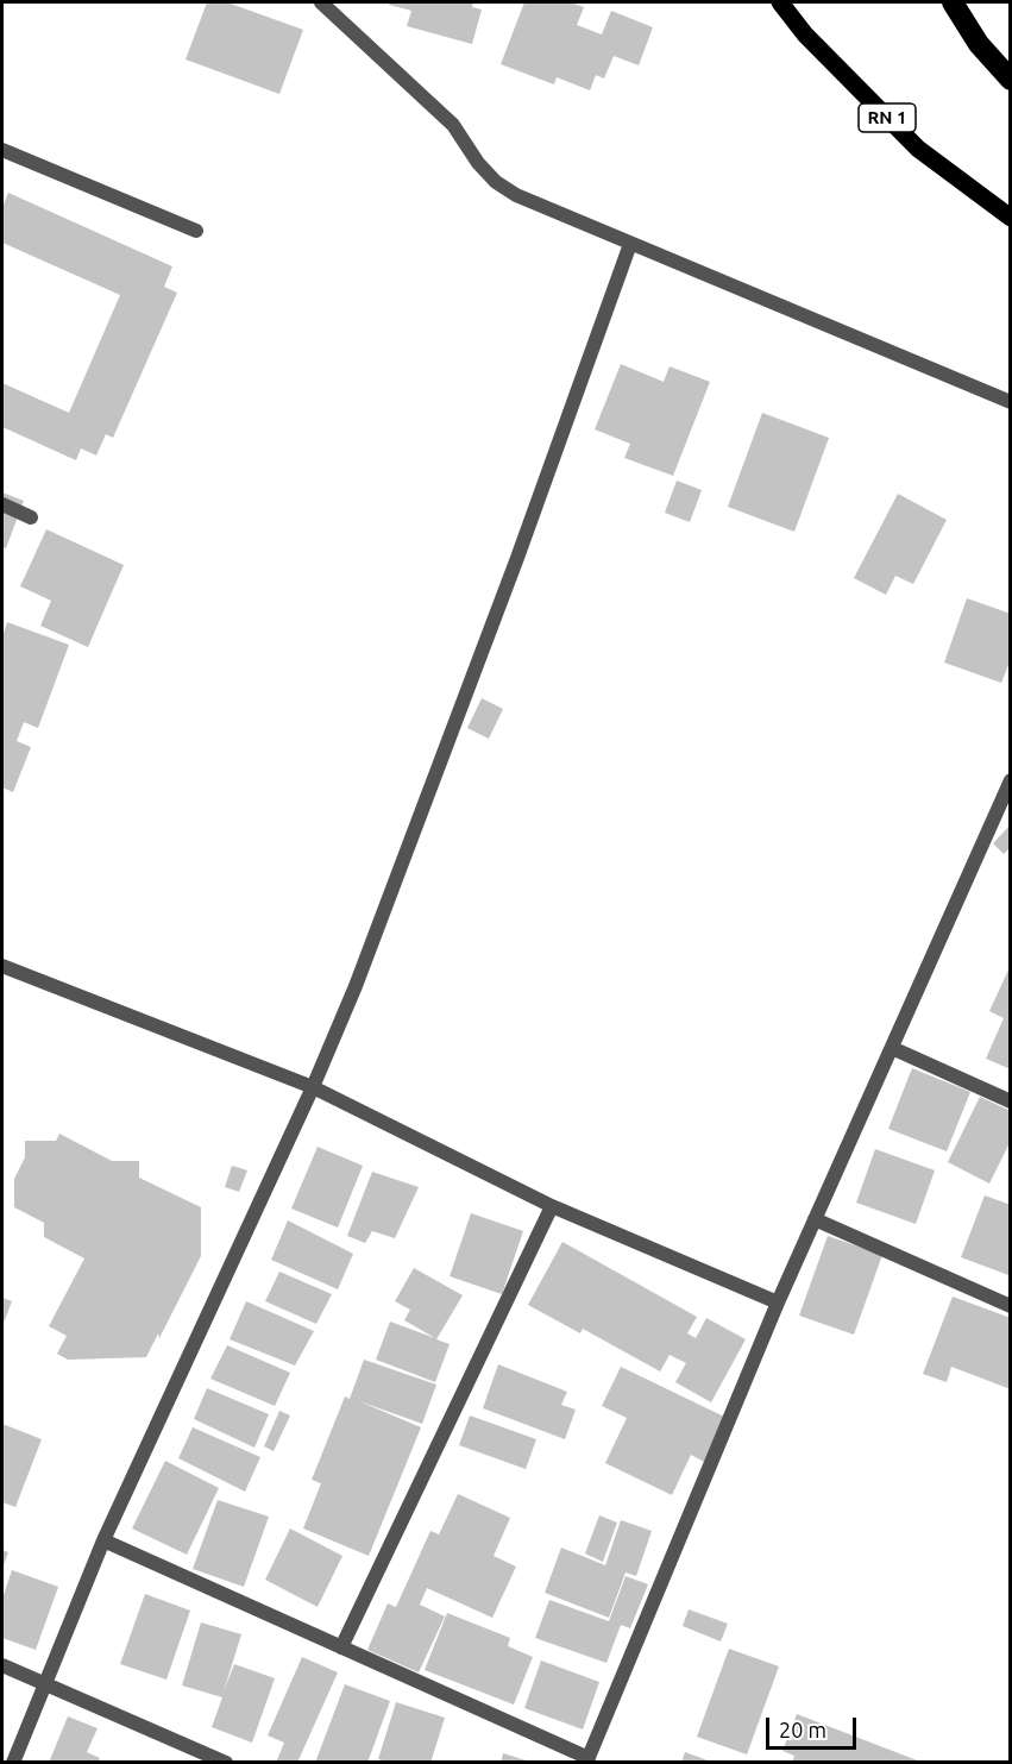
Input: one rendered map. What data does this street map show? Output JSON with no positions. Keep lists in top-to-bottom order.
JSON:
{
  "streets": {
    "main road": ["RN 1"]
  },
  "scale_bar": "20 m"
}
